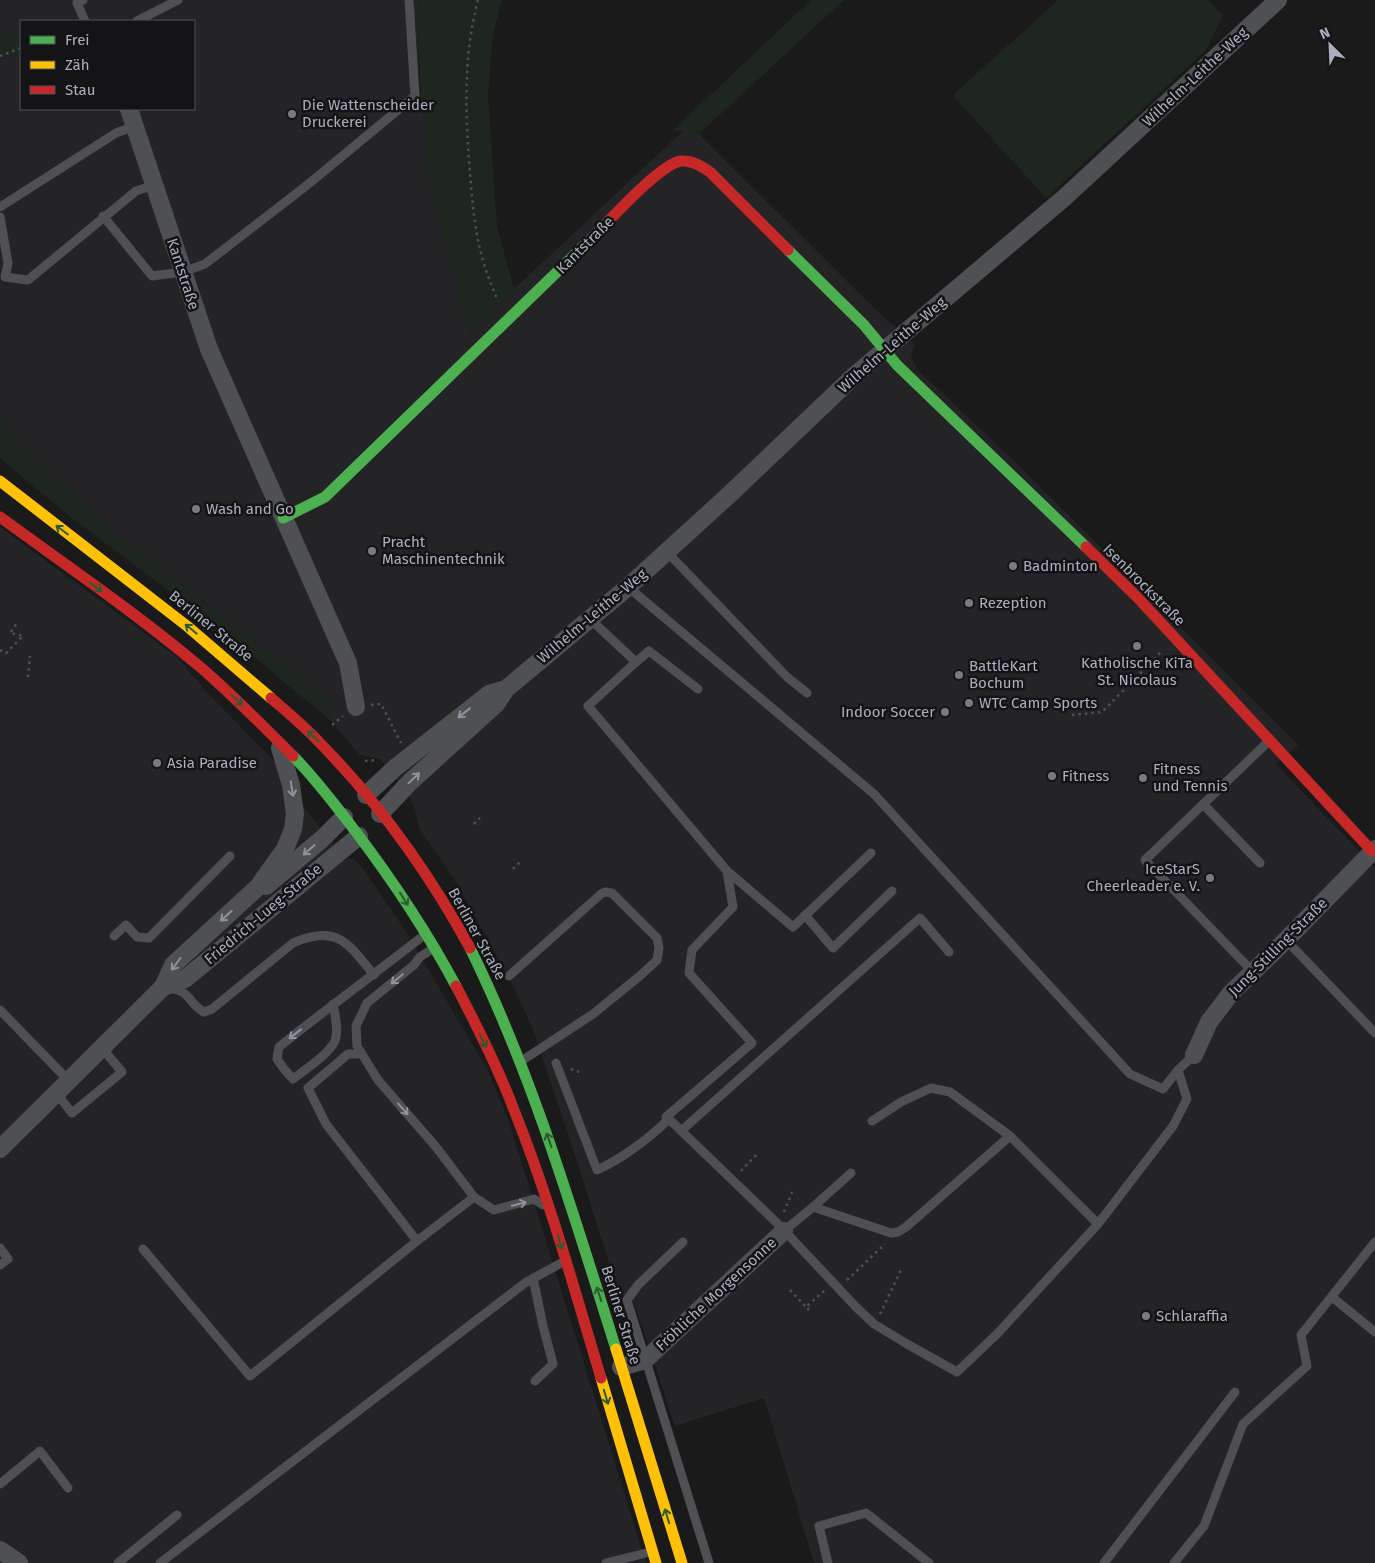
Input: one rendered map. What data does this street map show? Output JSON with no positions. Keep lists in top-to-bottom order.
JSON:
{
  "streets": {
    "main road": [
      "Wilhelm-Leithe-Weg",
      "Kantstraße",
      "Isenbrockstraße",
      "Berliner Straße"
    ],
    "street": ["Friedrich-Lueg-Straße", "Jung-Stilling-Straße", "Fröhliche Morgensonne"]
  },
  "crossings": [
    ["Wilhelm-Leithe-Weg", "Kantstraße"],
    ["Wilhelm-Leithe-Weg", "Isenbrockstraße"],
    ["Wilhelm-Leithe-Weg", "Berliner Straße"],
    ["Wilhelm-Leithe-Weg", "Friedrich-Lueg-Straße"],
    ["Kantstraße", "Isenbrockstraße"],
    ["Isenbrockstraße", "Jung-Stilling-Straße"],
    ["Berliner Straße", "Friedrich-Lueg-Straße"],
    ["Berliner Straße", "Fröhliche Morgensonne"]
  ],
  "places": [
    "Die Wattenscheider Druckerei",
    "Wash and Go",
    "Pracht Maschinentechnik",
    "Badminton",
    "Rezeption",
    "Katholische KiTa St. Nicolaus",
    "BattleKart Bochum",
    "WTC Camp Sports",
    "Indoor Soccer",
    "Asia Paradise",
    "Fitness",
    "Fitness und Tennis",
    "IceStarS Cheerleader e. V.",
    "Schlaraffia"
  ],
  "legend": ["Frei", "Zäh", "Stau"],
  "north": "top left"
}
